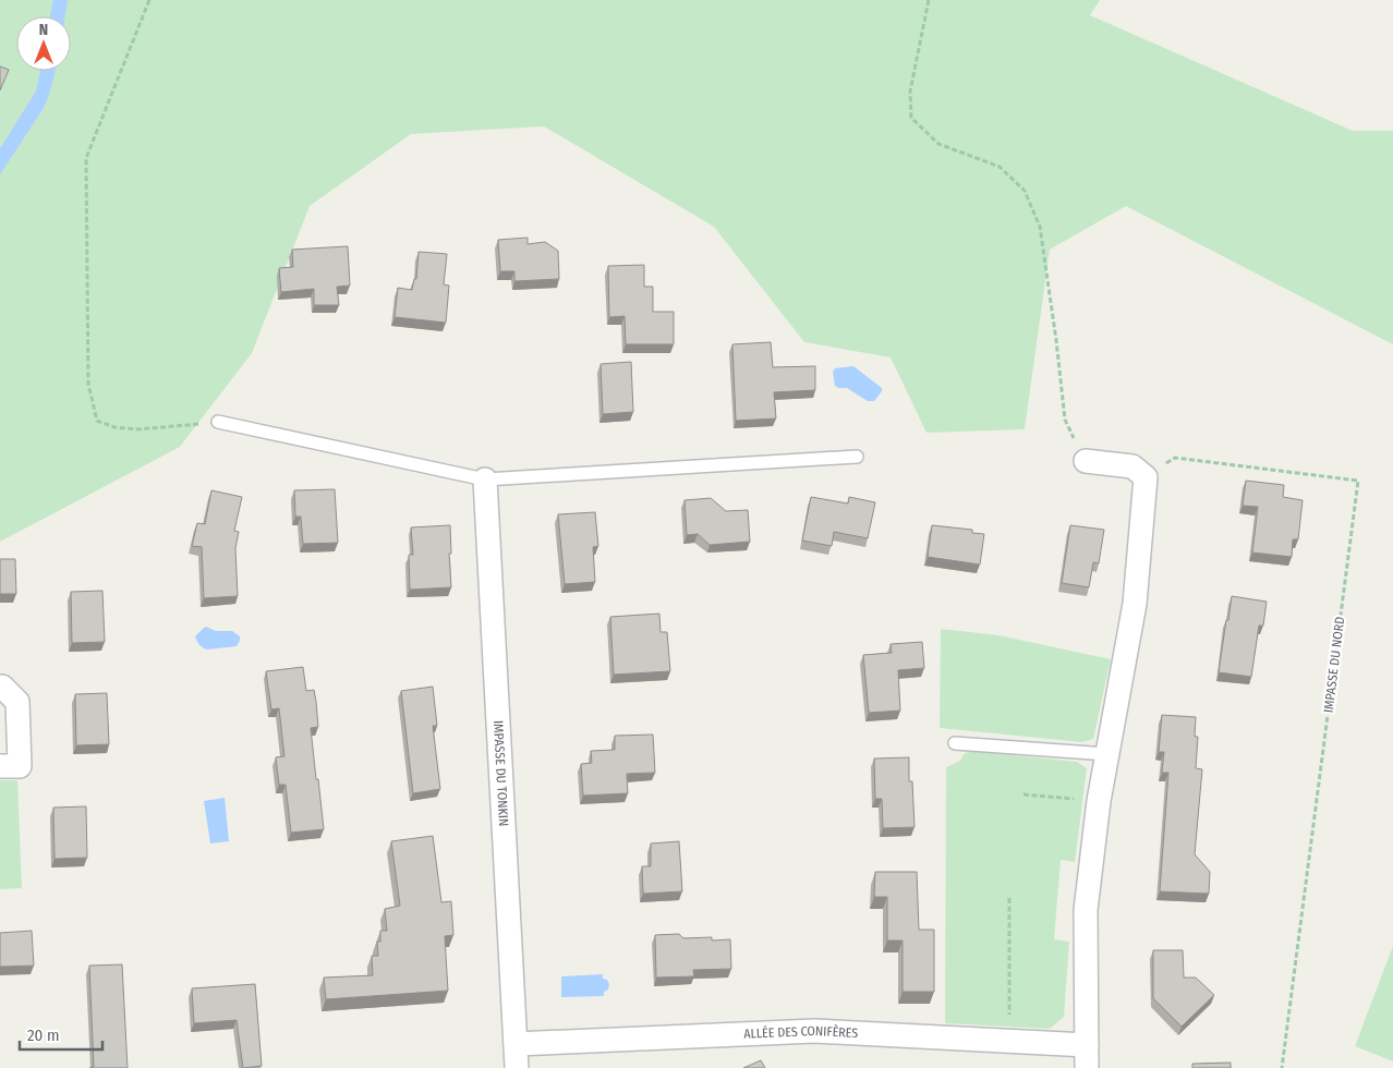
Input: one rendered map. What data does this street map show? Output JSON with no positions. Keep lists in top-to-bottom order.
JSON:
{
  "streets": {
    "street": ["IMPASSE DU TONKIN", "ALLÉE DES CONIFÈRES"],
    "path": ["IMPASSE DU NORD"]
  },
  "crossings": [
    ["IMPASSE DU TONKIN", "ALLÉE DES CONIFÈRES"]
  ],
  "scale_bar": "20 m",
  "north": "top"
}
